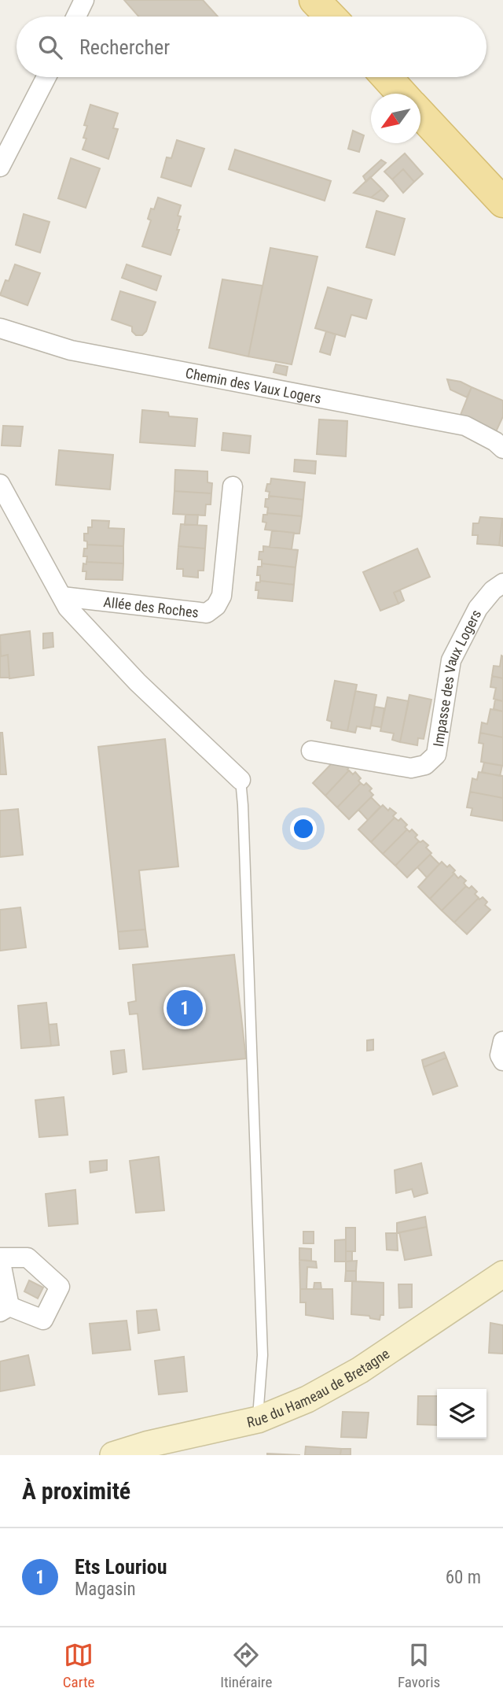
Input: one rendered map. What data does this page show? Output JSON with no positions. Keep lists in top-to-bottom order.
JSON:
{
  "streets": {
    "main road": ["Rue du Hameau de Bretagne"],
    "street": ["Chemin des Vaux Logers", "Allée des Roches", "Impasse des Vaux Logers"]
  },
  "north": "bottom left",
  "page": {
    "search": "Rechercher",
    "pins": "1",
    "heading": "À proximité",
    "list": [
      {
        "mark": "1",
        "name": "Ets Louriou",
        "note": "Magasin",
        "value": "60 m"
      }
    ],
    "nav": ["Carte", "Itinéraire", "Favoris"]
  }
}
